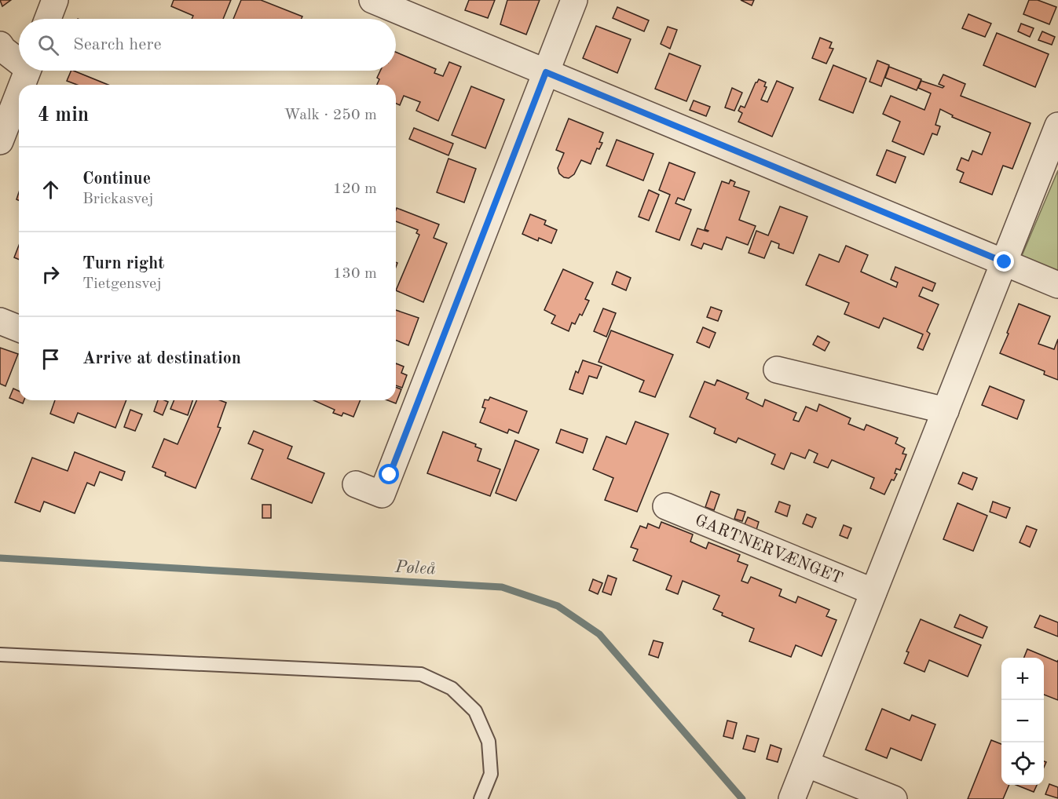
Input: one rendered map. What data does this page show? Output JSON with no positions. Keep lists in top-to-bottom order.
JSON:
{
  "streets": {
    "street": ["GARTNERVÆNGET"]
  },
  "water": ["Pøleå"],
  "page": {
    "search": "Search here",
    "heading": ["4 min", "Walk · 250 m"],
    "list": [
      ["Continue", "Brickasvej", "120 m"],
      ["Turn right", "Tietgensvej", "130 m"],
      "Arrive at destination"
    ],
    "map_buttons": ["+", "−"]
  }
}
